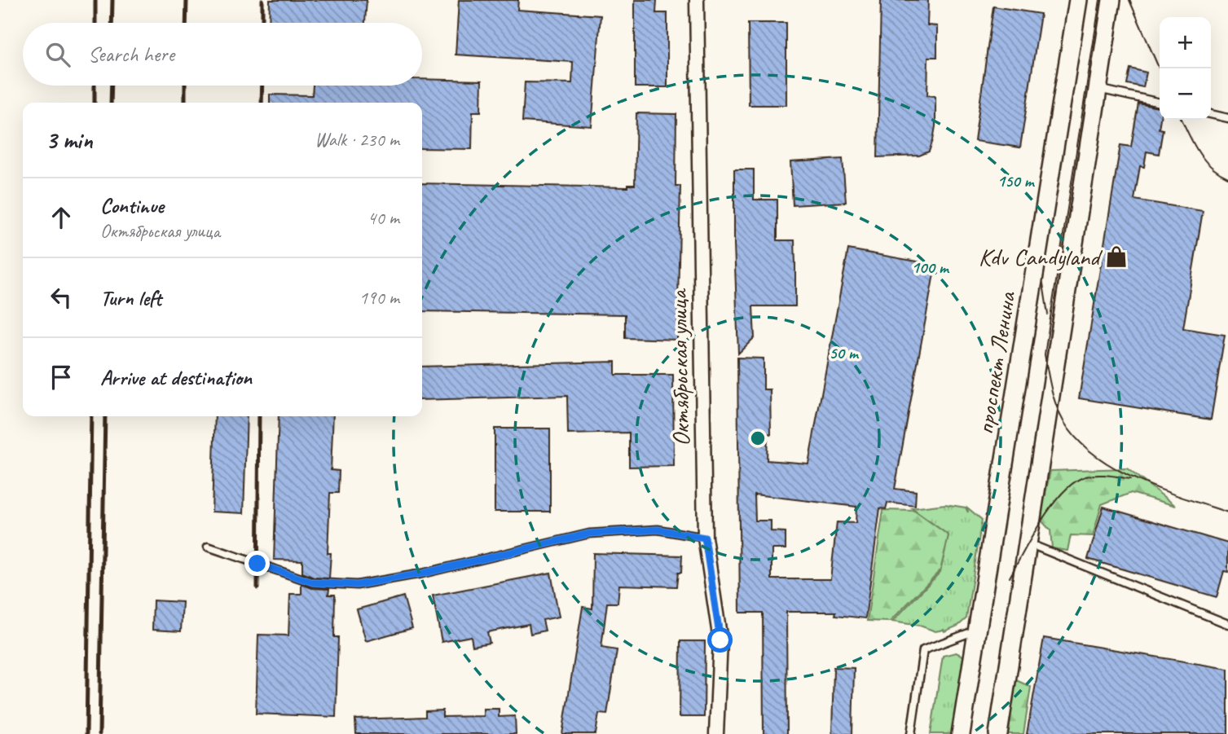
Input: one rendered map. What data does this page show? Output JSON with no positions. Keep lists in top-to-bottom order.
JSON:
{
  "streets": {
    "main road": ["проспект Ленина"],
    "street": ["Октябрьская улица"]
  },
  "places": {
    "shop": ["Kdv Candyland"]
  },
  "page": {
    "map_buttons": ["+", "−"],
    "search": "Search here",
    "heading": ["3 min", "Walk · 230 m"],
    "list": [
      ["Continue", "Октябрьская улица", "40 m"],
      ["Turn left", "190 m"],
      "Arrive at destination"
    ]
  },
  "rings": ["150 m", "100 m", "50 m"]
}
